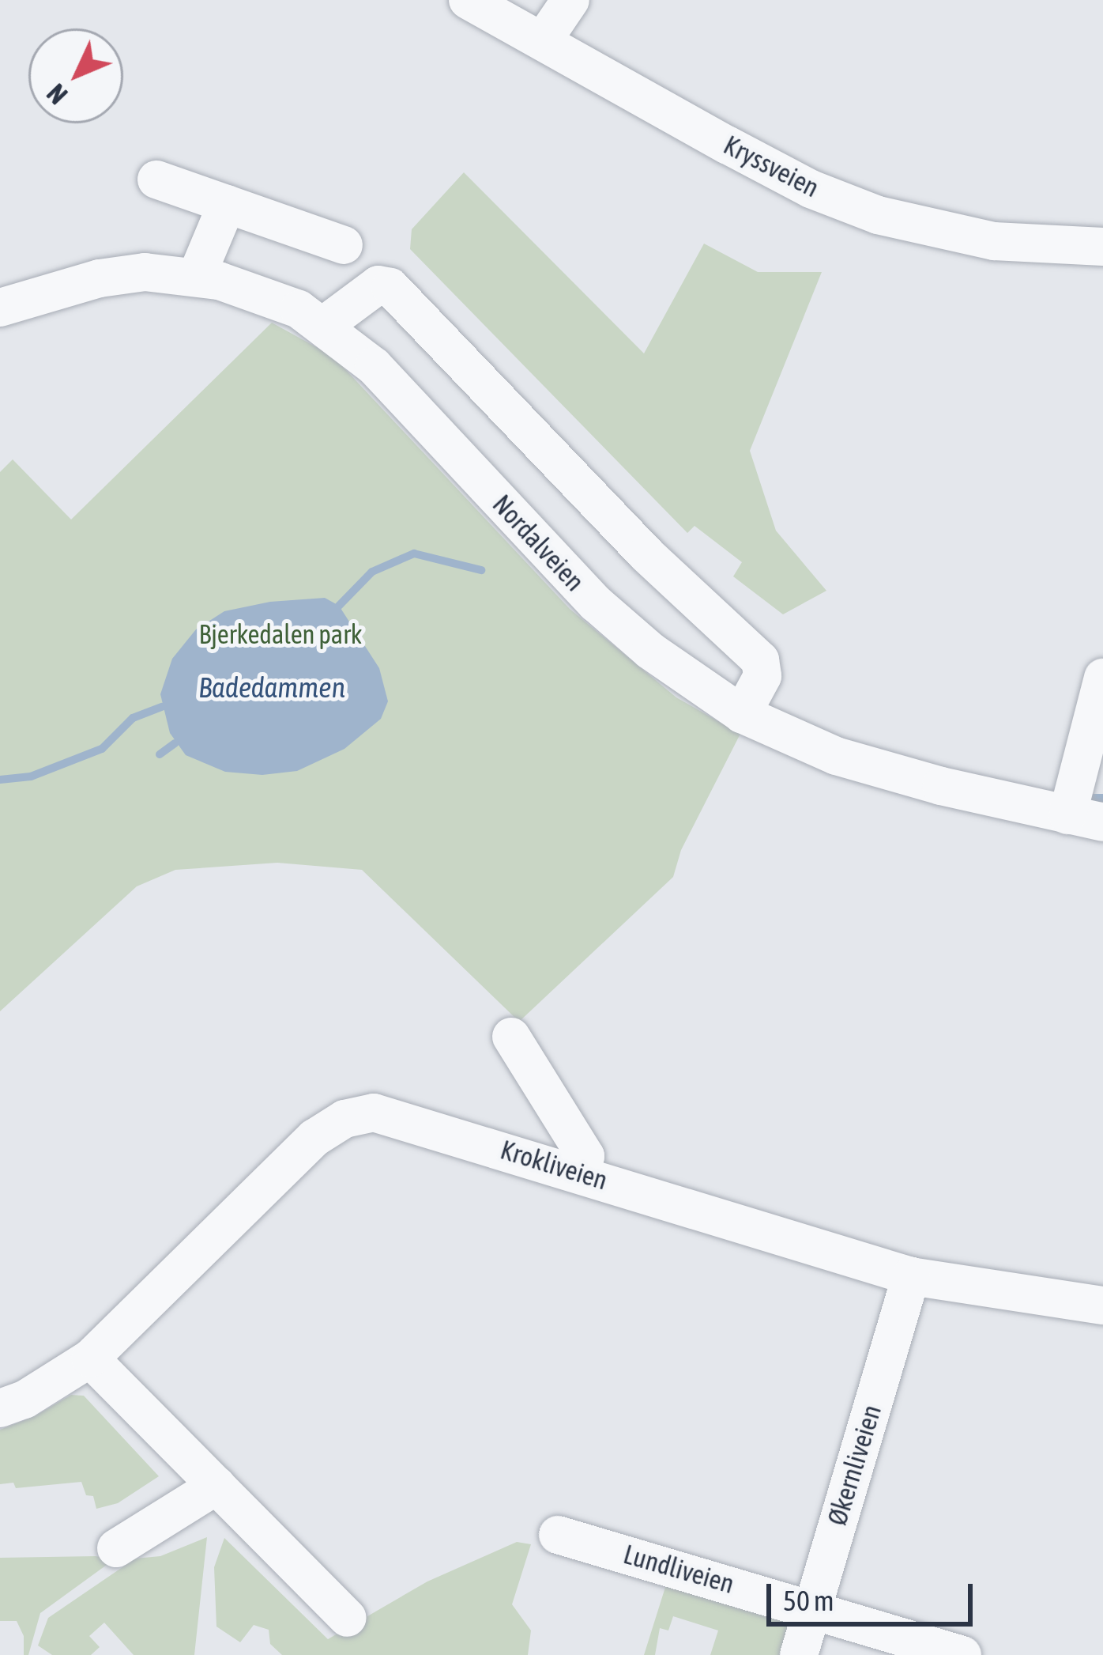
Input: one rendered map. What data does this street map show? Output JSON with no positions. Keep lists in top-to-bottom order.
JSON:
{
  "streets": {
    "street": [
      "Kryssveien",
      "Nordalveien",
      "Krokliveien",
      "Økernliveien",
      "Lundliveien"
    ]
  },
  "crossings": [
    ["Krokliveien", "Økernliveien"],
    ["Økernliveien", "Lundliveien"]
  ],
  "water": ["Badedammen"],
  "parks": ["Bjerkedalen park"],
  "scale_bar": "50 m",
  "north": "bottom left"
}
